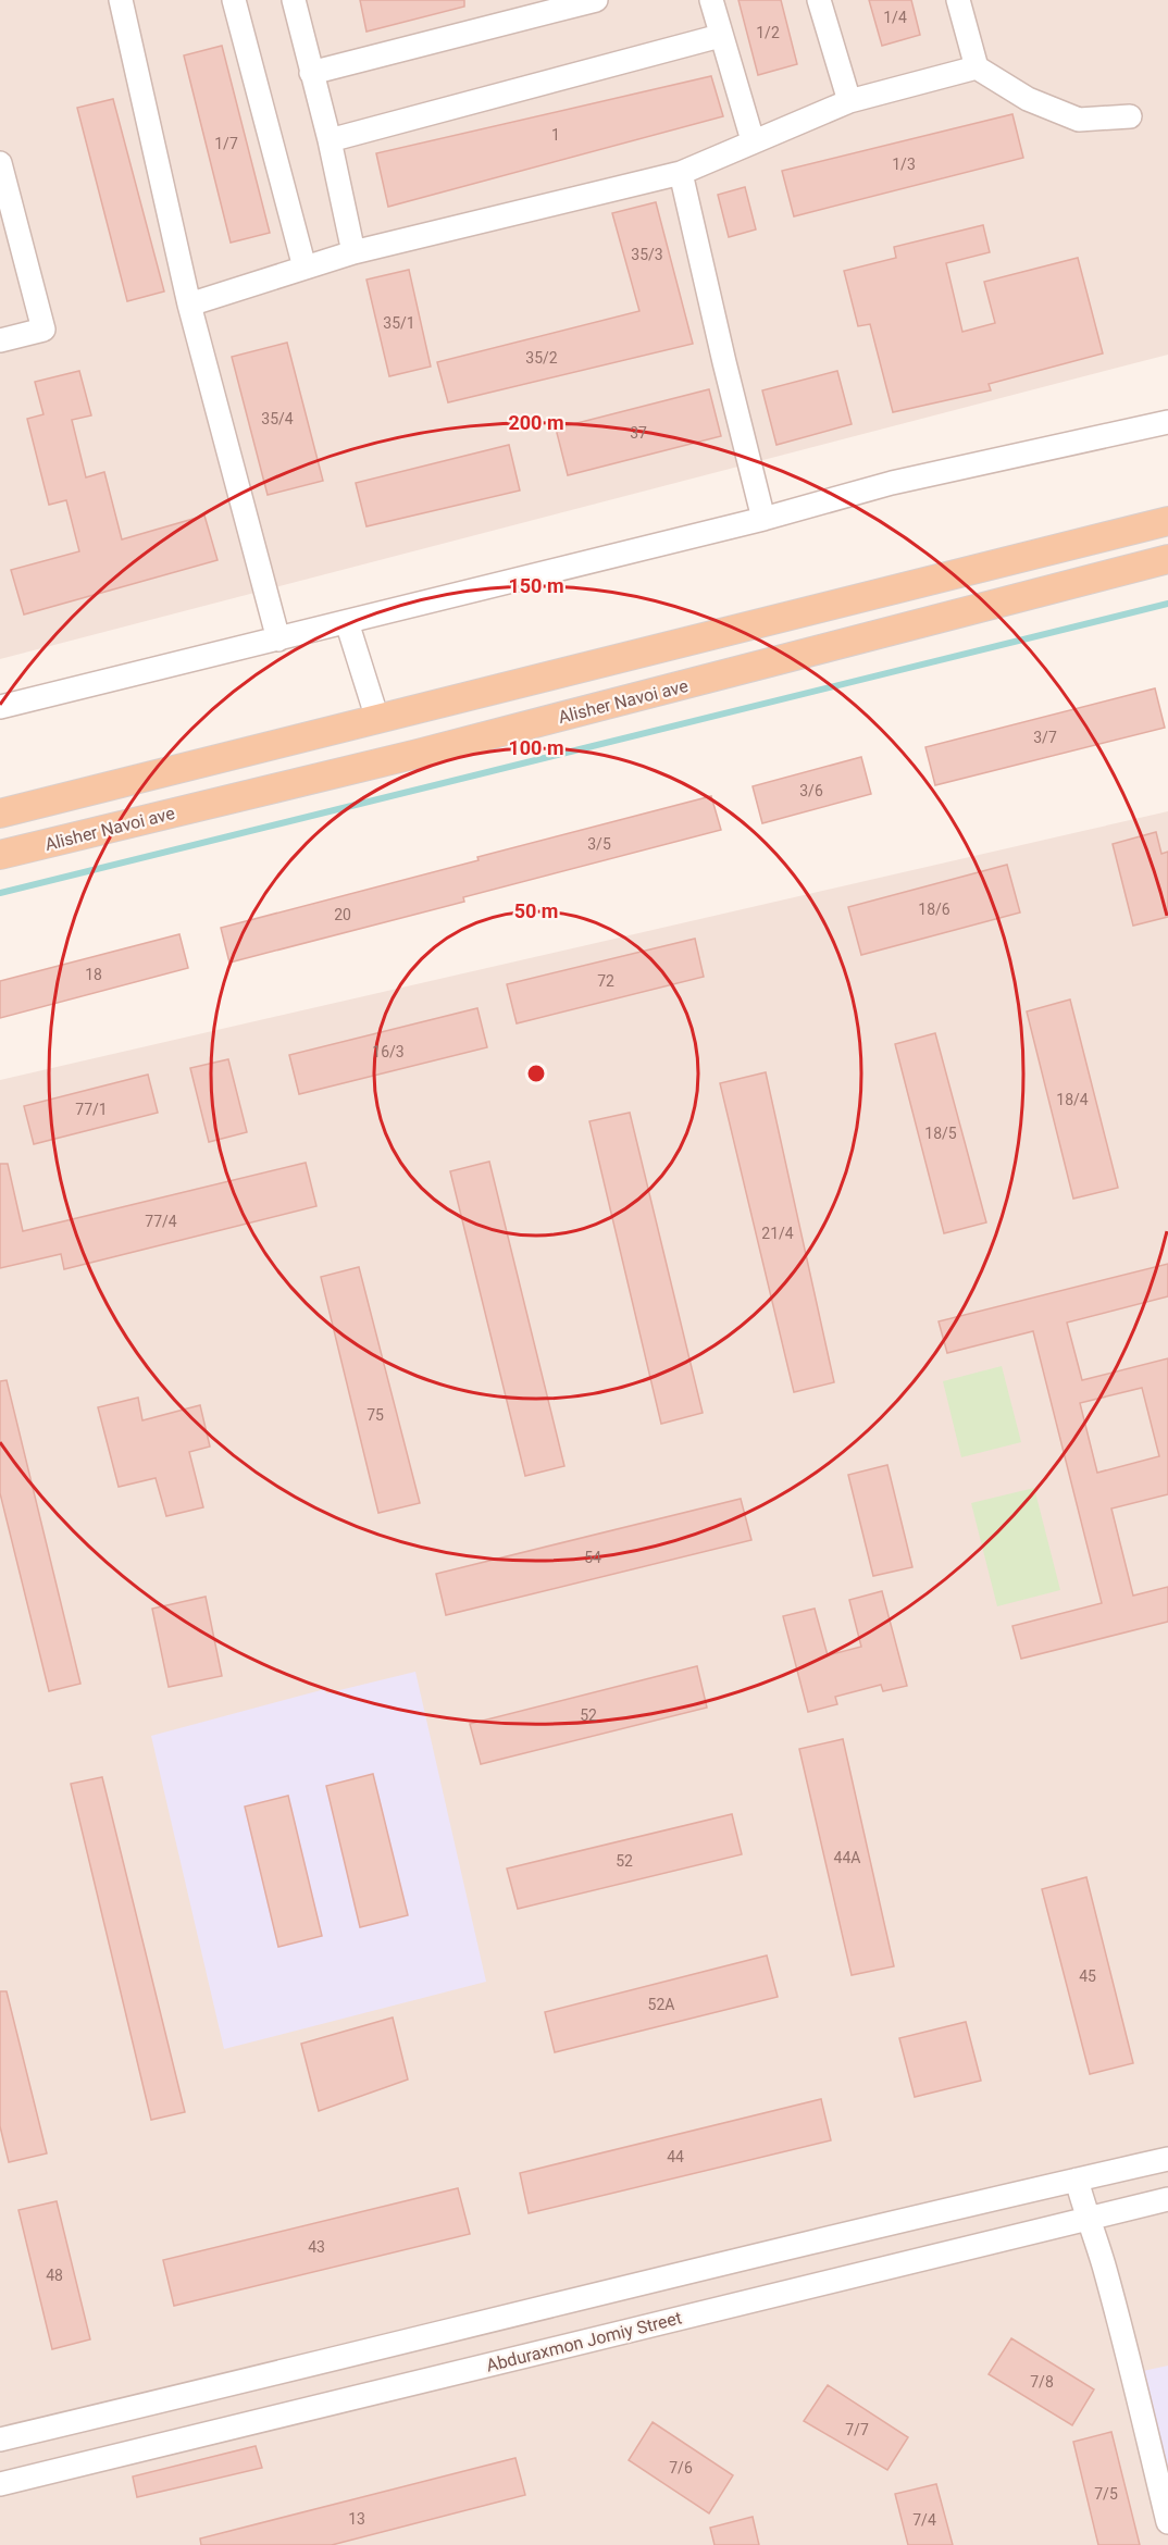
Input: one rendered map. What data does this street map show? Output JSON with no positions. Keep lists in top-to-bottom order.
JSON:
{
  "streets": {
    "main road": ["Alisher Navoi ave"],
    "street": ["Abduraxmon Jomiy Street"]
  },
  "house_numbers": [
    "1/4",
    "1/2",
    "1",
    "1/7",
    "1/3",
    "35/3",
    "35/1",
    "35/2",
    "35/4",
    "37",
    "3/7",
    "3/6",
    "3/5",
    "18/6",
    "20",
    "18",
    "72",
    "16/3",
    "18/4",
    "77/1",
    "18/5",
    "77/4",
    "21/4",
    "75",
    "54",
    "52",
    "44A",
    "52",
    "45",
    "52A",
    "44",
    "43",
    "48",
    "7/8",
    "7/7",
    "7/6",
    "7/5",
    "13",
    "7/4"
  ],
  "rings": [
    "200 m",
    "150 m",
    "100 m",
    "50 m"
  ]
}
